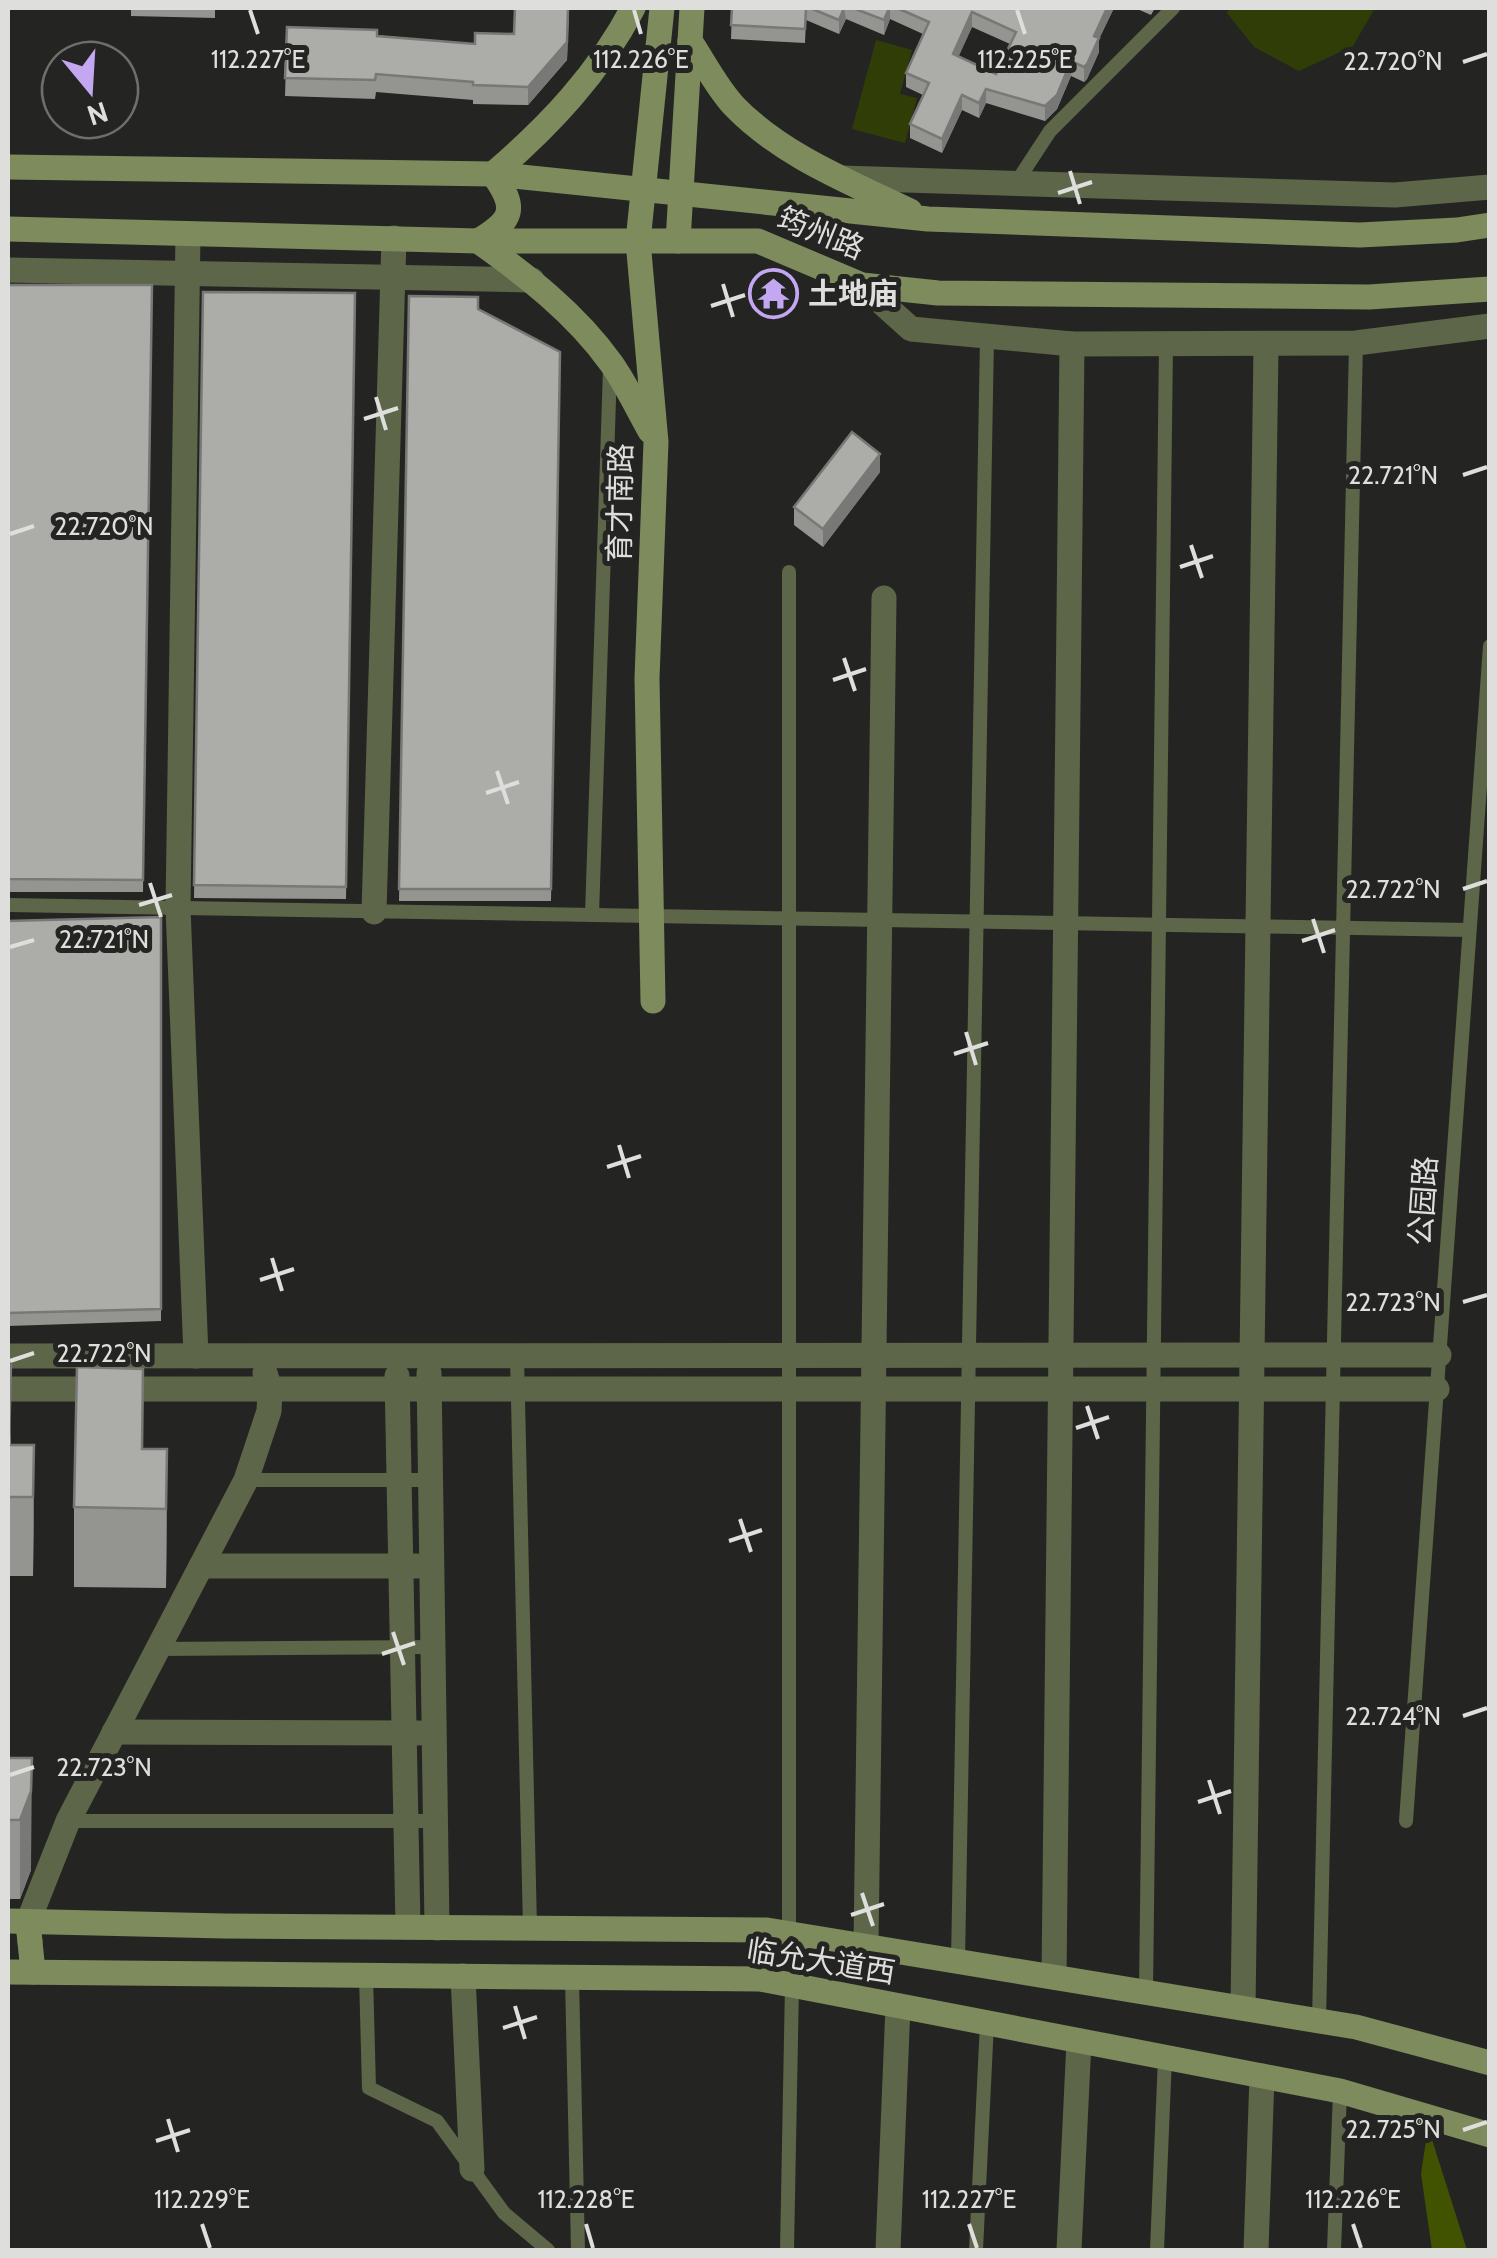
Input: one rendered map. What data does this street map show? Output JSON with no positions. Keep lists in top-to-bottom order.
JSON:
{
  "streets": {
    "main road": ["筠州路", "育才南路", "临允大道西"],
    "lane": ["公园路"]
  },
  "crossings": [
    ["筠州路", "育才南路"]
  ],
  "places": {
    "temple": ["土地庙"]
  },
  "north": "bottom",
  "coordinates": [
    "112.227°E",
    "112.226°E",
    "112.225°E",
    "22.720°N",
    "22.721°N",
    "22.722°N",
    "22.723°N",
    "22.724°N",
    "22.725°N",
    "112.229°E",
    "112.228°E"
  ]
}
